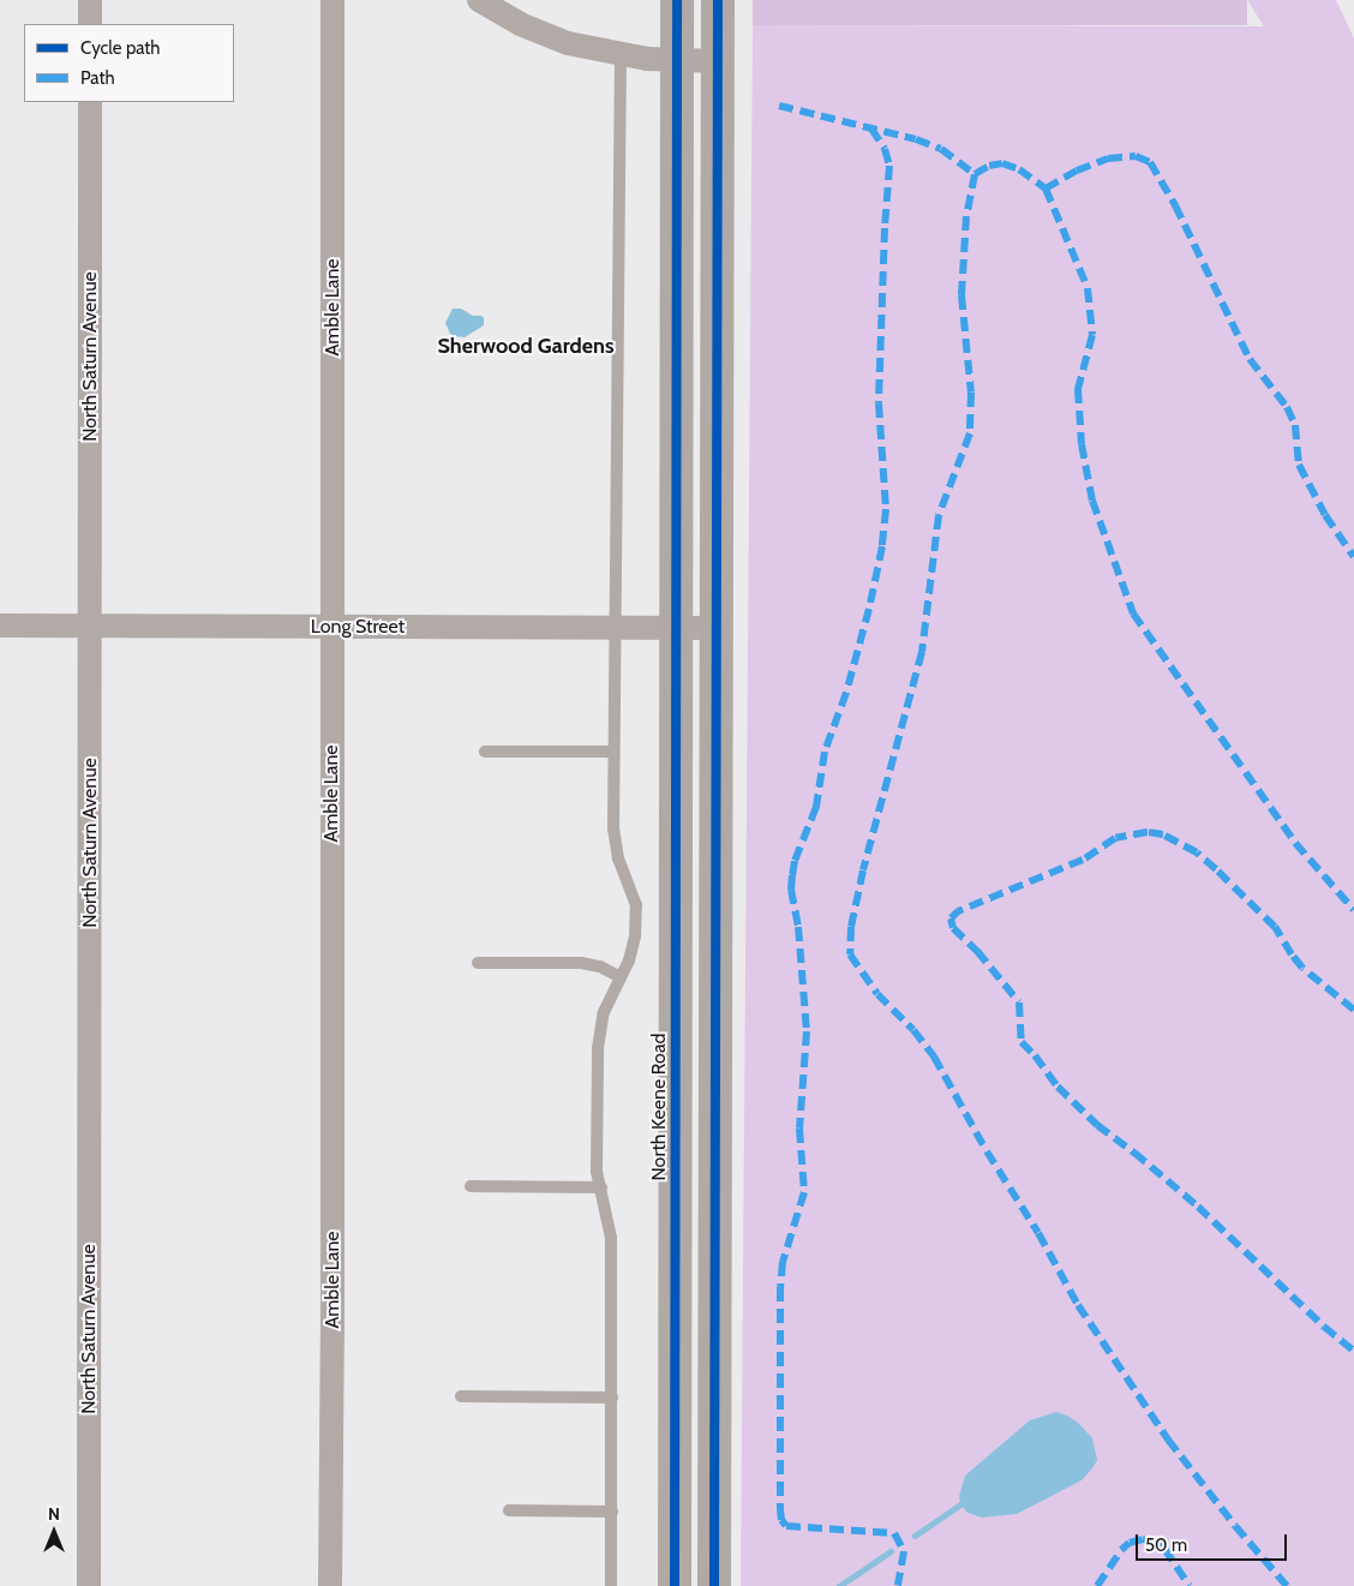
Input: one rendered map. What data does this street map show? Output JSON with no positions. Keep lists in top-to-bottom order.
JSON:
{
  "streets": {
    "main road": ["North Keene Road"],
    "street": ["Amble Lane", "North Saturn Avenue", "Long Street"]
  },
  "crossings": [
    ["Amble Lane", "Long Street"],
    ["North Saturn Avenue", "Long Street"],
    ["Long Street", "North Keene Road"]
  ],
  "districts": ["Sherwood Gardens"],
  "legend": ["Cycle path", "Path"],
  "scale_bar": "50 m",
  "north": "top"
}
